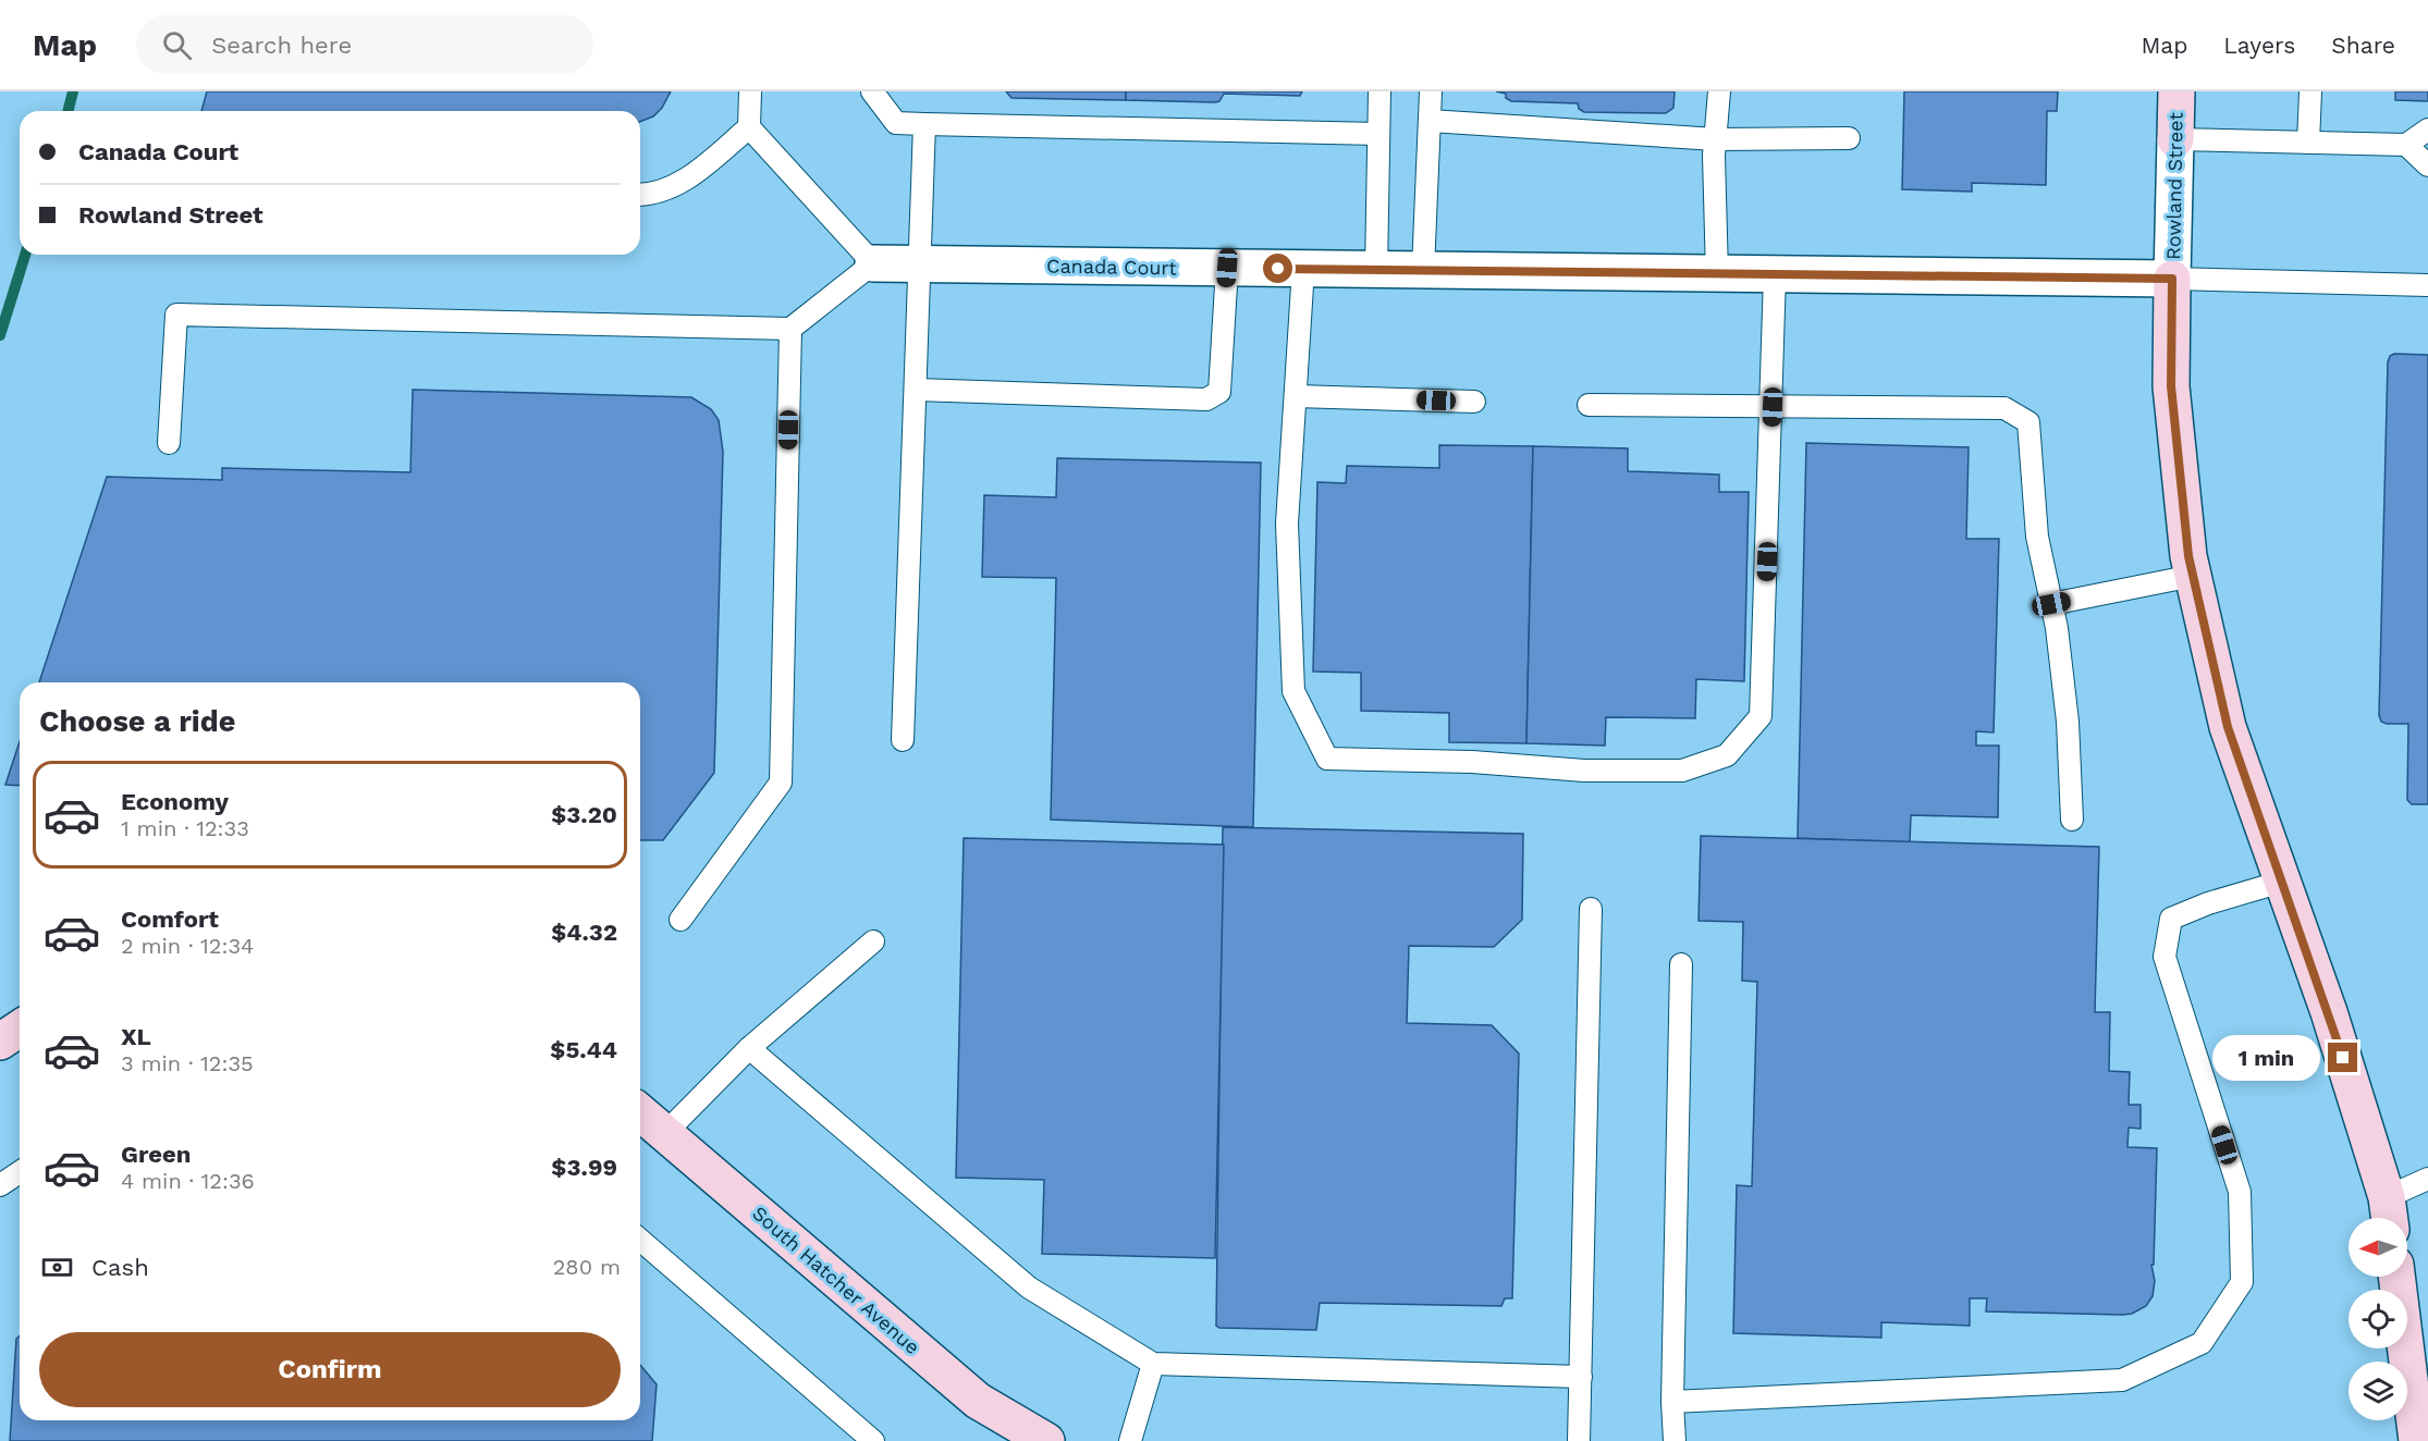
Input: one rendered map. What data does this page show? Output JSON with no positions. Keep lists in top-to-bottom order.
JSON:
{
  "streets": {
    "street": ["Rowland Street", "Canada Court", "South Hatcher Avenue"]
  },
  "crossings": [
    ["Rowland Street", "Canada Court"]
  ],
  "north": "left",
  "page": {
    "header": "Map",
    "search": "Search here",
    "nav": ["Map", "Layers", "Share"],
    "banner": ["Canada Court", "Rowland Street"],
    "heading": "Choose a ride",
    "list": [
      {
        "name": "Economy",
        "note": "1 min · 12:33",
        "value": "$3.20"
      },
      {
        "name": "Comfort",
        "note": "2 min · 12:34",
        "value": "$4.32"
      },
      {
        "name": "XL",
        "note": "3 min · 12:35",
        "value": "$5.44"
      },
      {
        "name": "Green",
        "note": "4 min · 12:36",
        "value": "$3.99"
      }
    ],
    "bubble": "1 min",
    "pay": ["Cash", "280 m"],
    "buttons": "Confirm"
  }
}
